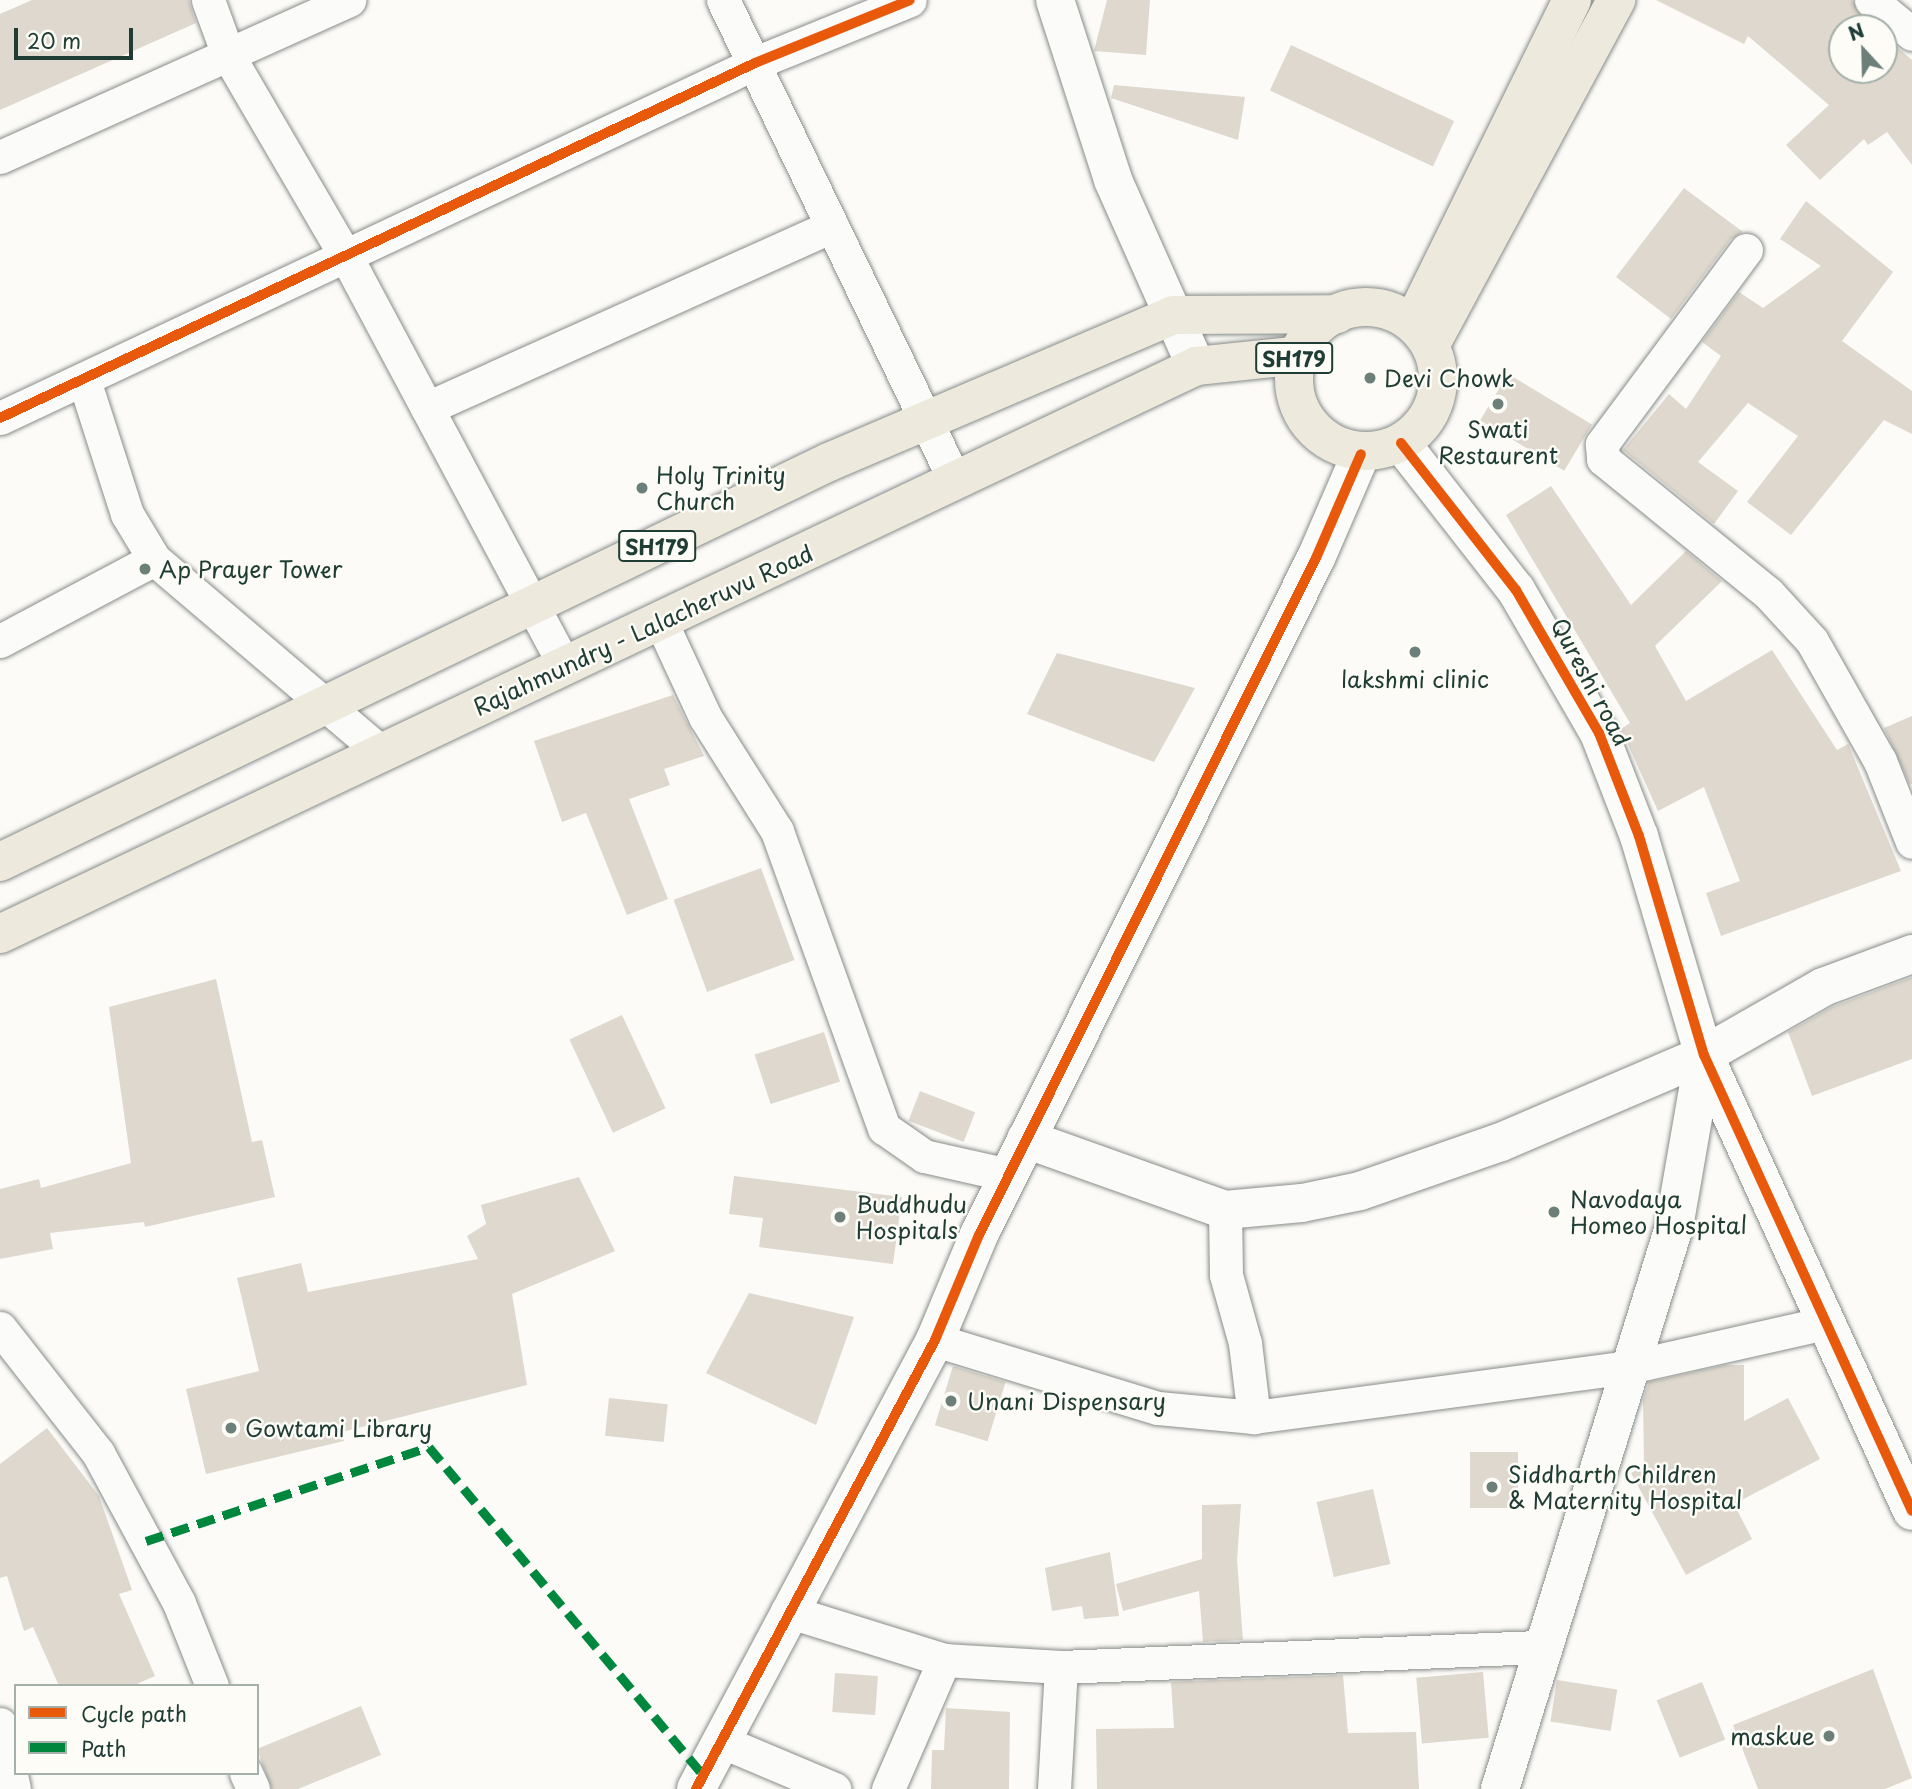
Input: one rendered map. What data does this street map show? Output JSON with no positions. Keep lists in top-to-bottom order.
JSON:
{
  "streets": {
    "main road": ["SH179", "Rajahmundry - Lalacheruvu Road"],
    "street": ["Qureshi road"]
  },
  "crossings": [
    ["SH179", "Rajahmundry - Lalacheruvu Road"],
    ["SH179", "Qureshi road"],
    ["Rajahmundry - Lalacheruvu Road", "Qureshi road"]
  ],
  "places": [
    "Devi Chowk",
    "Swati Restaurent",
    "Holy Trinity Church",
    "Ap Prayer Tower",
    "lakshmi clinic",
    "Navodaya Homeo Hospital",
    "Buddhudu Hospitals",
    "Unani Dispensary",
    "Gowtami Library",
    "Siddharth Children & Maternity Hospital",
    "maskue"
  ],
  "legend": ["Cycle path", "Path"],
  "scale_bar": "20 m",
  "north": "top"
}
